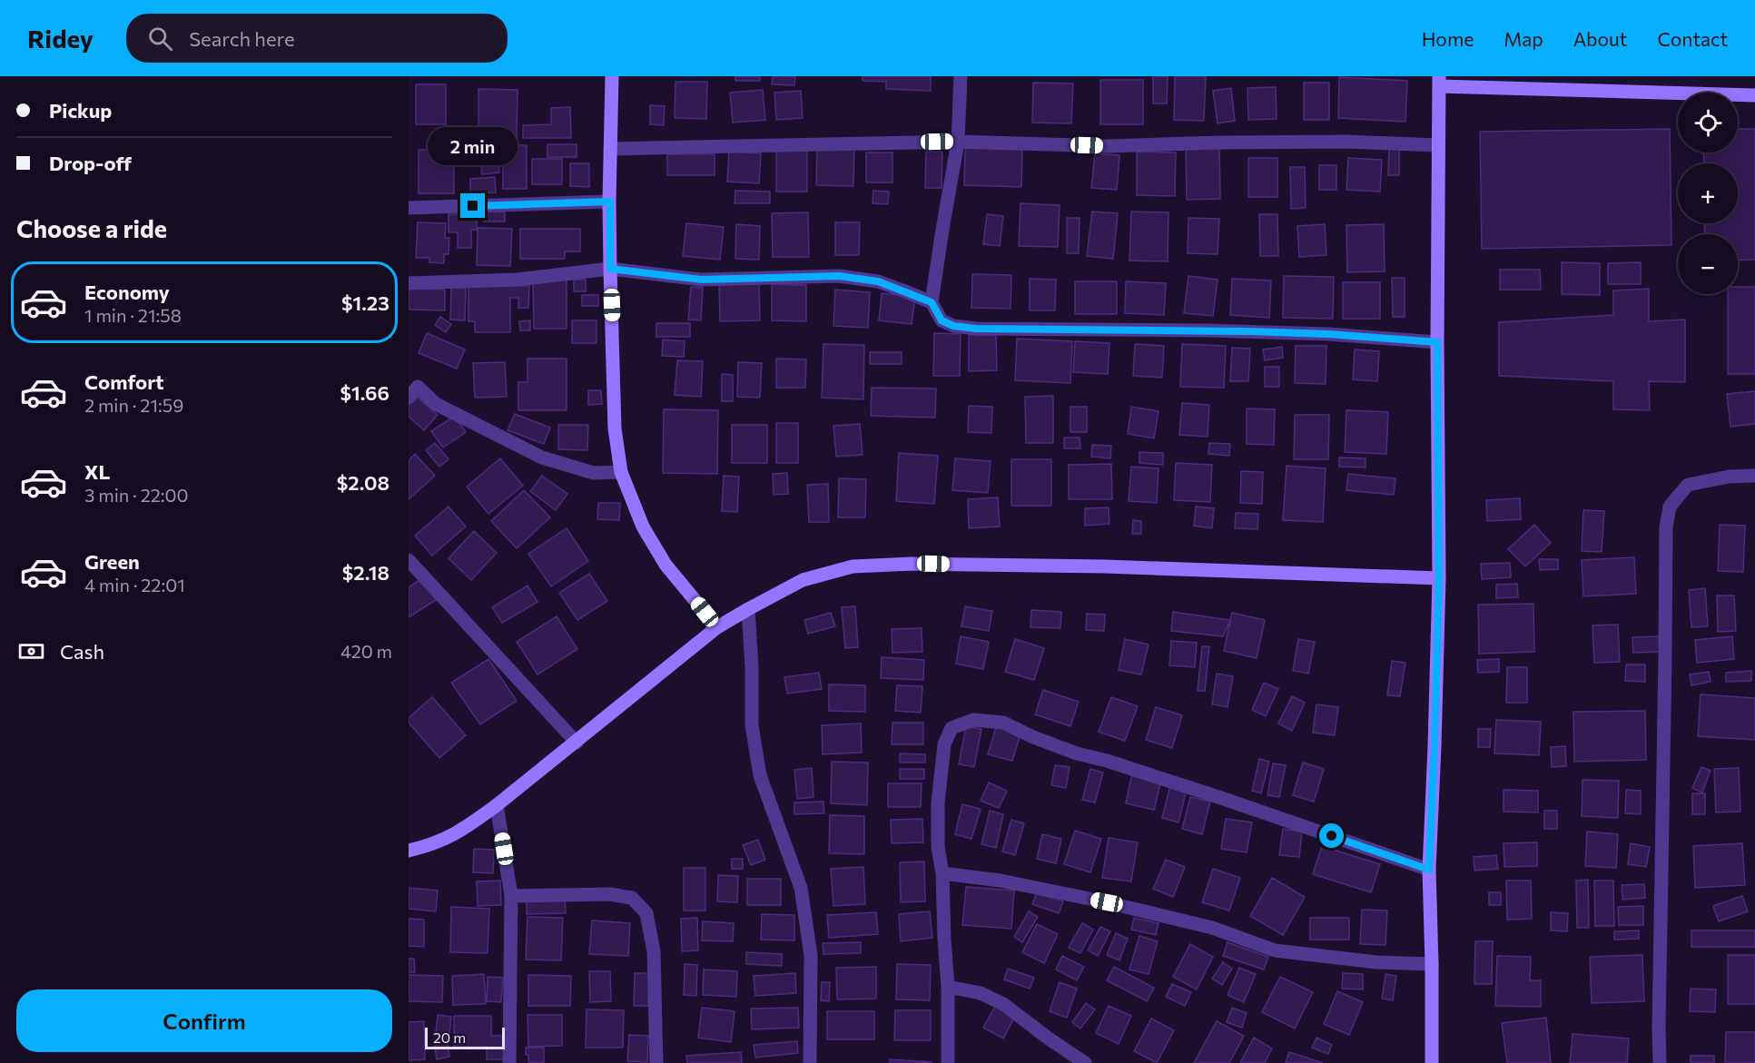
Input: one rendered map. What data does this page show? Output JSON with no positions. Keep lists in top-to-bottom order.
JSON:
{
  "scale_bar": "20 m",
  "page": {
    "header": "Ridey",
    "search": "Search here",
    "nav": [
      "Home",
      "Map",
      "About",
      "Contact"
    ],
    "banner": ["Pickup", "Drop-off"],
    "map_buttons": ["+", "−"],
    "bubble": "2 min",
    "heading": "Choose a ride",
    "list": [
      {
        "name": "Economy",
        "note": "1 min · 21:58",
        "value": "$1.23"
      },
      {
        "name": "Comfort",
        "note": "2 min · 21:59",
        "value": "$1.66"
      },
      {
        "name": "XL",
        "note": "3 min · 22:00",
        "value": "$2.08"
      },
      {
        "name": "Green",
        "note": "4 min · 22:01",
        "value": "$2.18"
      }
    ],
    "pay": ["Cash", "420 m"],
    "buttons": "Confirm",
    "scale": "20 m"
  }
}
